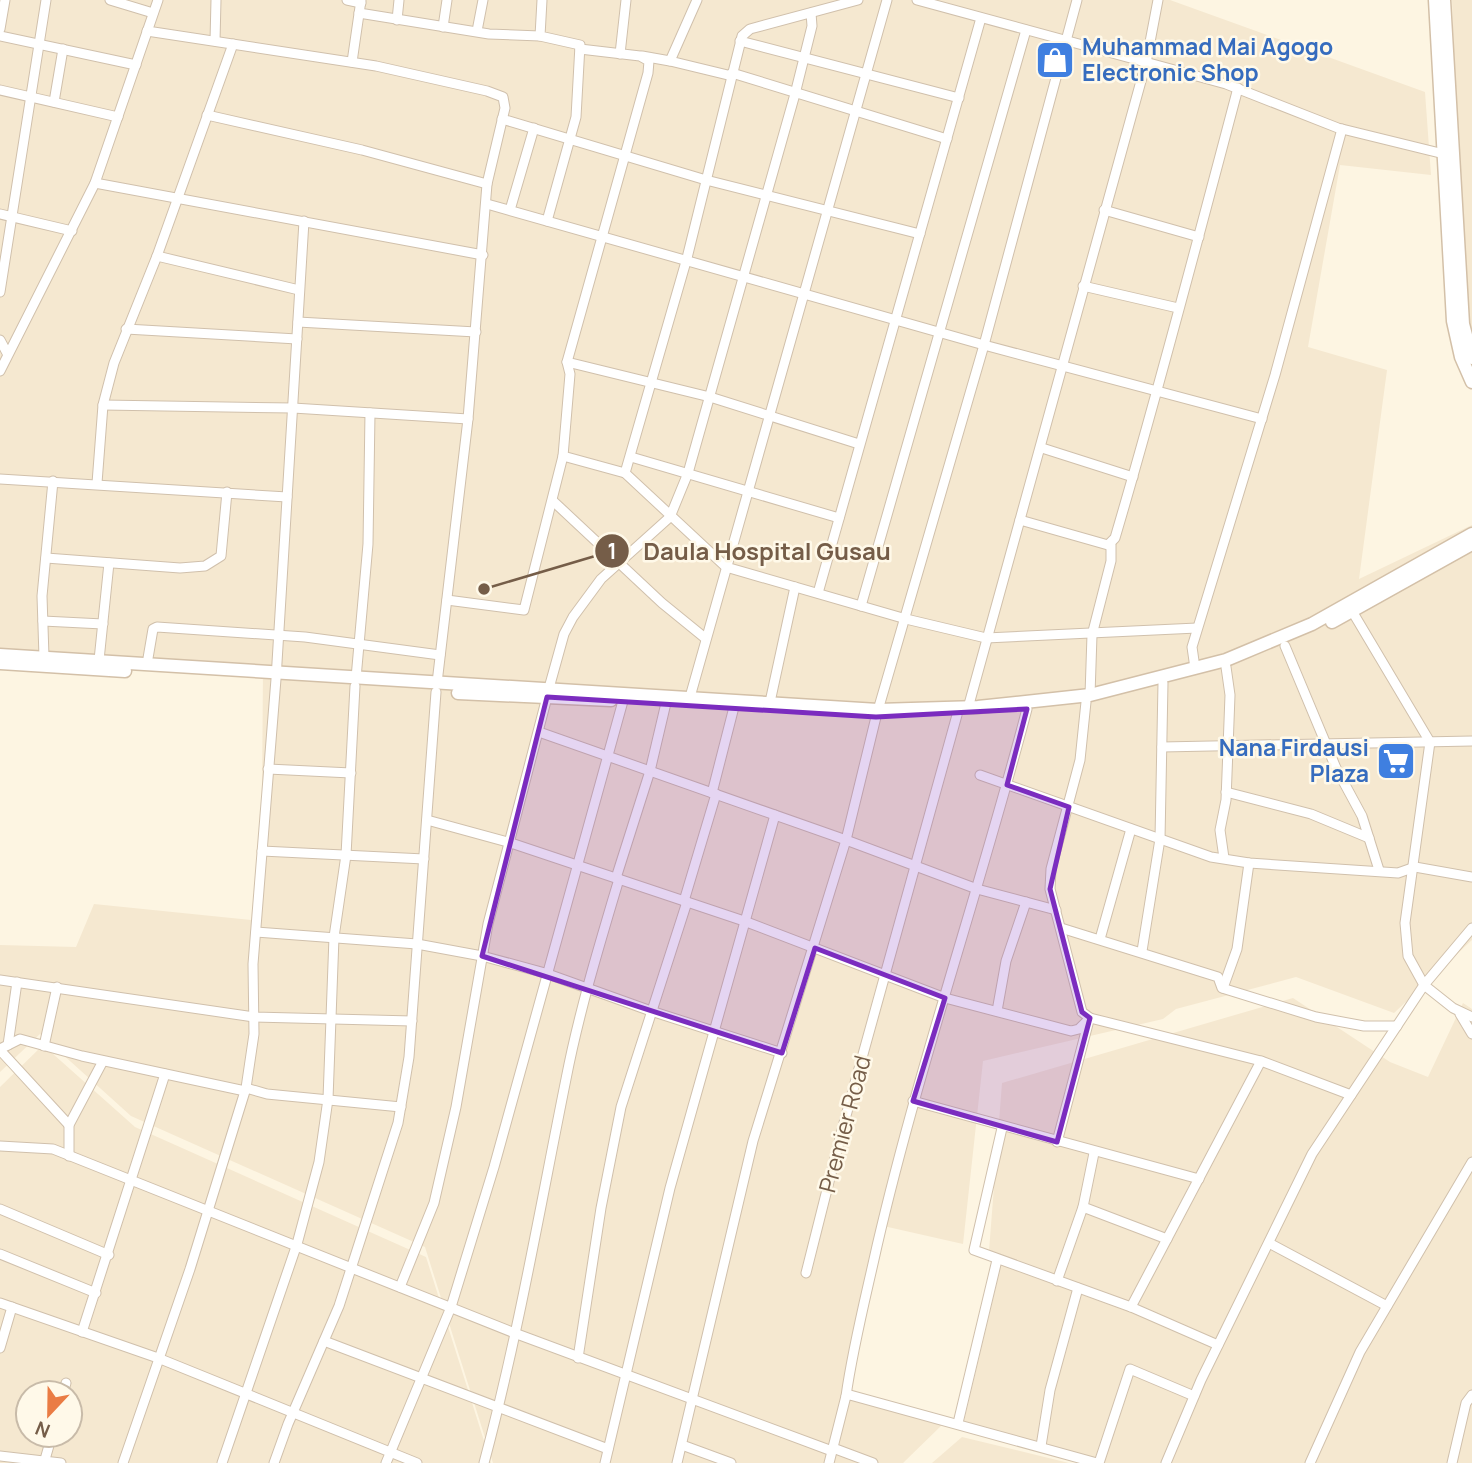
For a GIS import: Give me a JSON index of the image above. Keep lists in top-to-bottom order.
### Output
{
  "streets": {
    "street": ["Premier Road"]
  },
  "places": {
    "shop": ["Muhammad Mai Agogo Electronic Shop"],
    "other": ["Daula Hospital Gusau"],
    "supermarket": ["Nana Firdausi Plaza"]
  },
  "north": "bottom"
}
